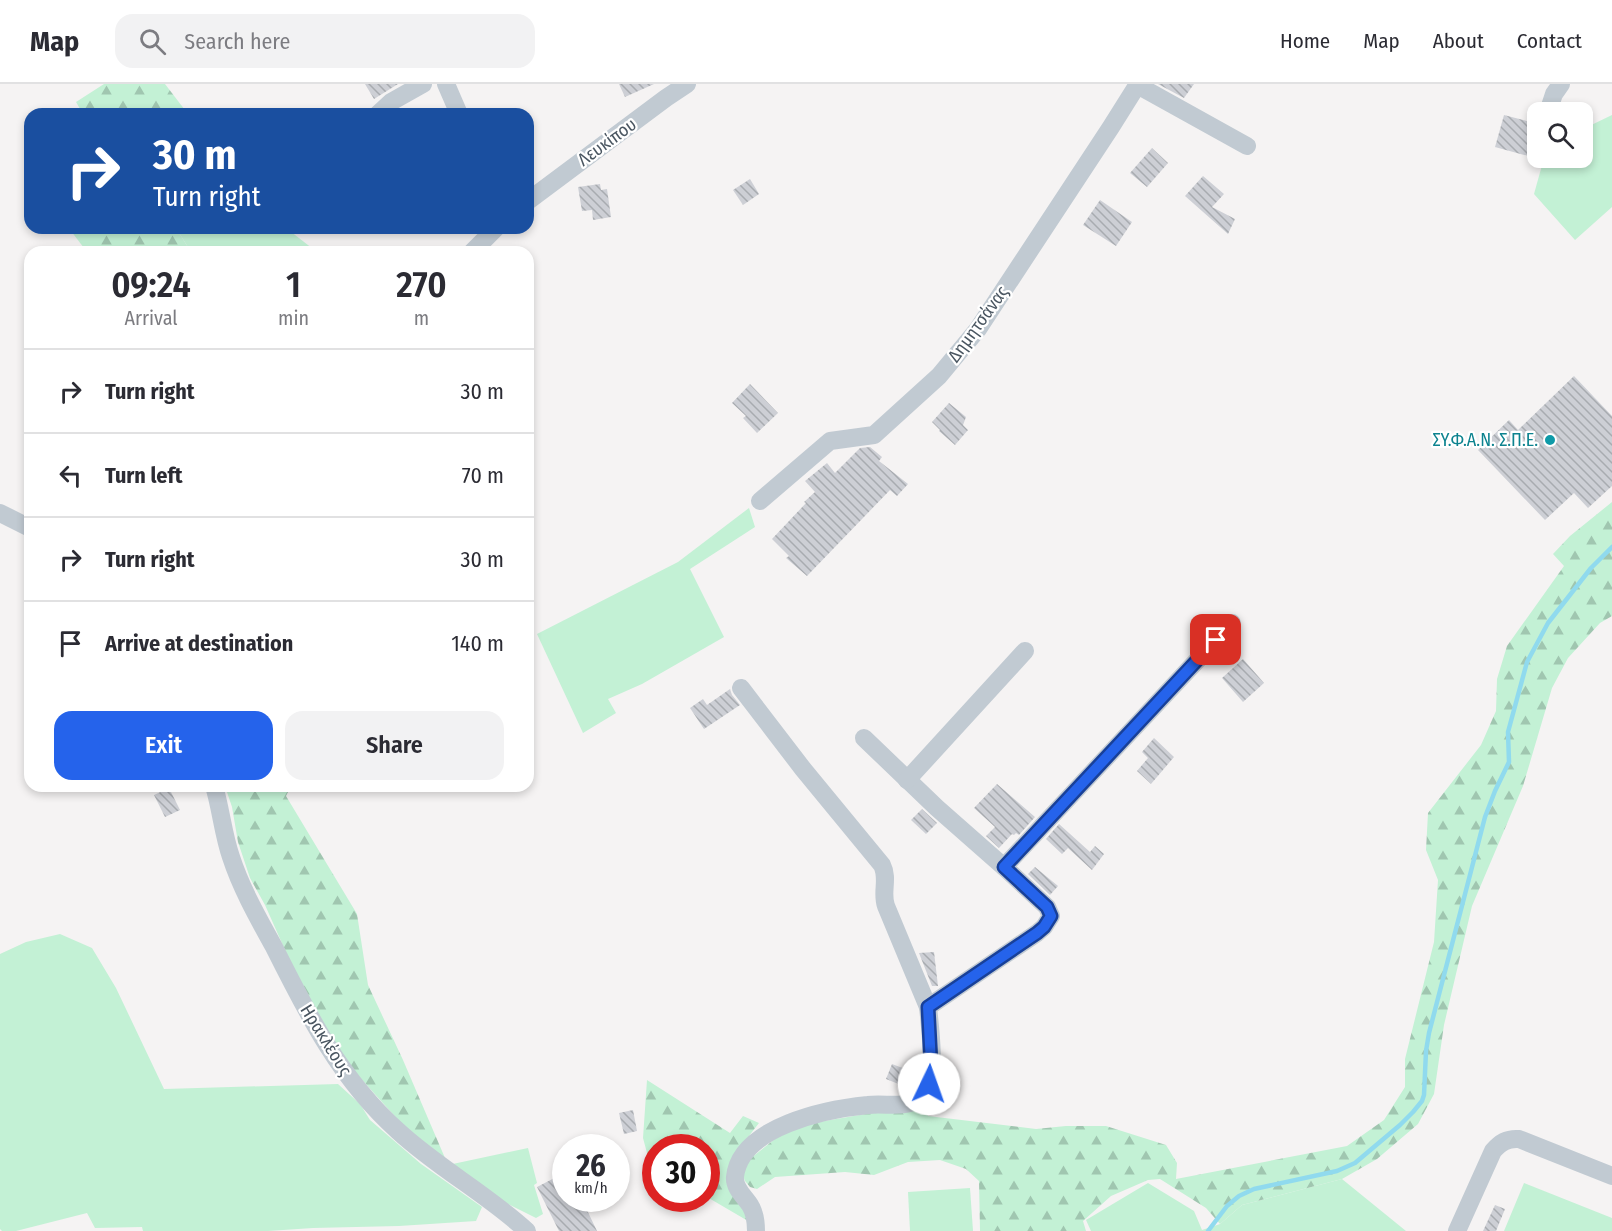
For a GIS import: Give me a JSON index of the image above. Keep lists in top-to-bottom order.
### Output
{
  "streets": {
    "street": ["Λευκίπου", "Δημητσάνας", "Ηρακλέους"]
  },
  "places": ["ΣΥ.Φ.Α.Ν. Σ.Π.Ε."],
  "page": {
    "header": "Map",
    "search": "Search here",
    "nav": [
      "Home",
      "Map",
      "About",
      "Contact"
    ],
    "turn": ["30 m", "Turn right"],
    "eta": [
      "09:24",
      "Arrival",
      "1",
      "min",
      "270",
      "m"
    ],
    "list": [
      {
        "name": "Turn right",
        "value": "30 m"
      },
      {
        "name": "Turn left",
        "value": "70 m"
      },
      {
        "name": "Turn right",
        "value": "30 m"
      },
      {
        "name": "Arrive at destination",
        "value": "140 m"
      }
    ],
    "buttons": ["Exit", "Share"],
    "speed": "26 km/h",
    "limit": "30"
  }
}
